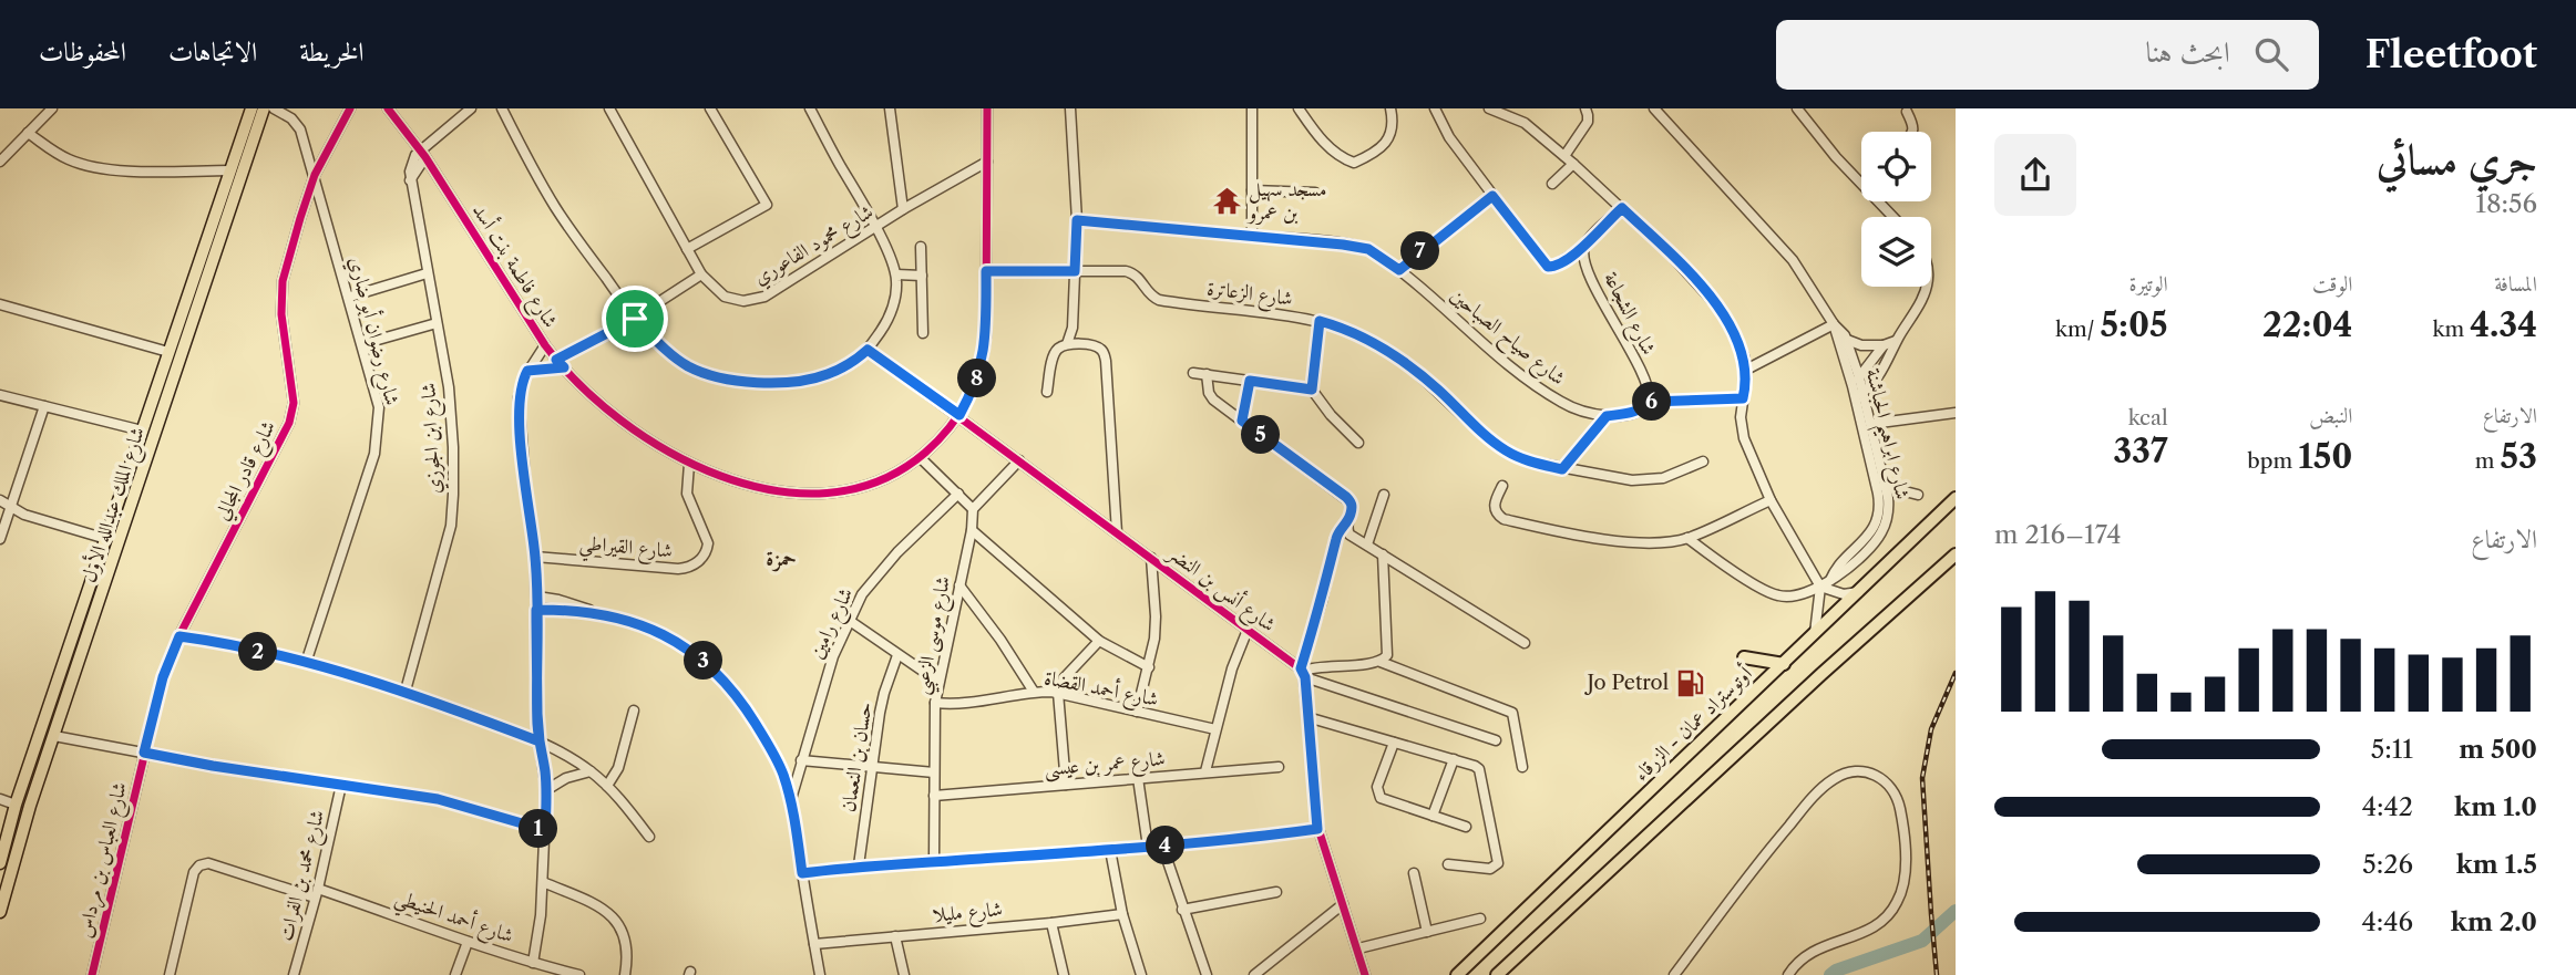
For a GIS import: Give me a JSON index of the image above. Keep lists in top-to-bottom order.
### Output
{
  "streets": {
    "highway": ["أوتوستراد عمان - الزرقاء"],
    "main road": ["شارع الملك عبدالله الأول"],
    "street": [
      "شارع محمود الفاعوري",
      "شارع فاطمة بنت أسد",
      "شارع الزعاترة",
      "شارع الشجاعة",
      "شارع رضوان أبو ضاري",
      "شارع صياح الصباحين",
      "شارع ابراهيم الحباشنة",
      "شارع ابن الجوزي",
      "شارع قادر المجالي",
      "شارع القيراطي",
      "شارع أنس بن النضر",
      "شارع رامين",
      "شارع موسى الزعبي",
      "شارع أحمد القضاة",
      "حسان بن النعمان",
      "شارع عمر بن عيسى",
      "شارع العباس بن مرداس",
      "شارع محمد بن الفرات",
      "شارع مليلا",
      "شارع أحمد الحنيطي"
    ]
  },
  "crossings": [
    ["شارع محمود الفاعوري", "شارع فاطمة بنت أسد"],
    ["شارع فاطمة بنت أسد", "شارع الزعاترة"],
    ["شارع فاطمة بنت أسد", "شارع ابن الجوزي"],
    ["شارع فاطمة بنت أسد", "شارع القيراطي"],
    ["شارع فاطمة بنت أسد", "شارع أنس بن النضر"],
    ["شارع الشجاعة", "شارع صياح الصباحين"],
    ["شارع رضوان أبو ضاري", "شارع قادر المجالي"],
    ["شارع قادر المجالي", "شارع العباس بن مرداس"],
    ["شارع موسى الزعبي", "شارع أحمد القضاة"],
    ["شارع موسى الزعبي", "شارع عمر بن عيسى"],
    ["شارع محمد بن الفرات", "شارع أحمد الحنيطي"]
  ],
  "districts": ["حمزة"],
  "places": {
    "temple": ["مسجد سهيل بن عمرو"],
    "fuel station": ["Jo Petrol"]
  },
  "page": {
    "header": "Fleetfoot",
    "search": "ابحث هنا",
    "nav": ["الخريطة", "الاتجاهات", "المحفوظات"],
    "heading": ["جري مسائي", "18:56"],
    "pins": [
      "7",
      "8",
      "6",
      "5",
      "2",
      "3",
      "1",
      "4"
    ],
    "stats": [
      ["المسافة", "4.34 km"],
      ["الوقت", "22:04"],
      ["الوتيرة", "5:05 /km"],
      ["الارتفاع", "53 m"],
      ["النبض", "150 bpm"],
      ["kcal", "337"]
    ],
    "chart": ["الارتفاع", "174–216 m"],
    "list": [
      {
        "name": "500 m",
        "note": "5:11"
      },
      {
        "name": "1.0 km",
        "note": "4:42"
      },
      {
        "name": "1.5 km",
        "note": "5:26"
      },
      {
        "name": "2.0 km",
        "note": "4:46"
      }
    ]
  }
}
